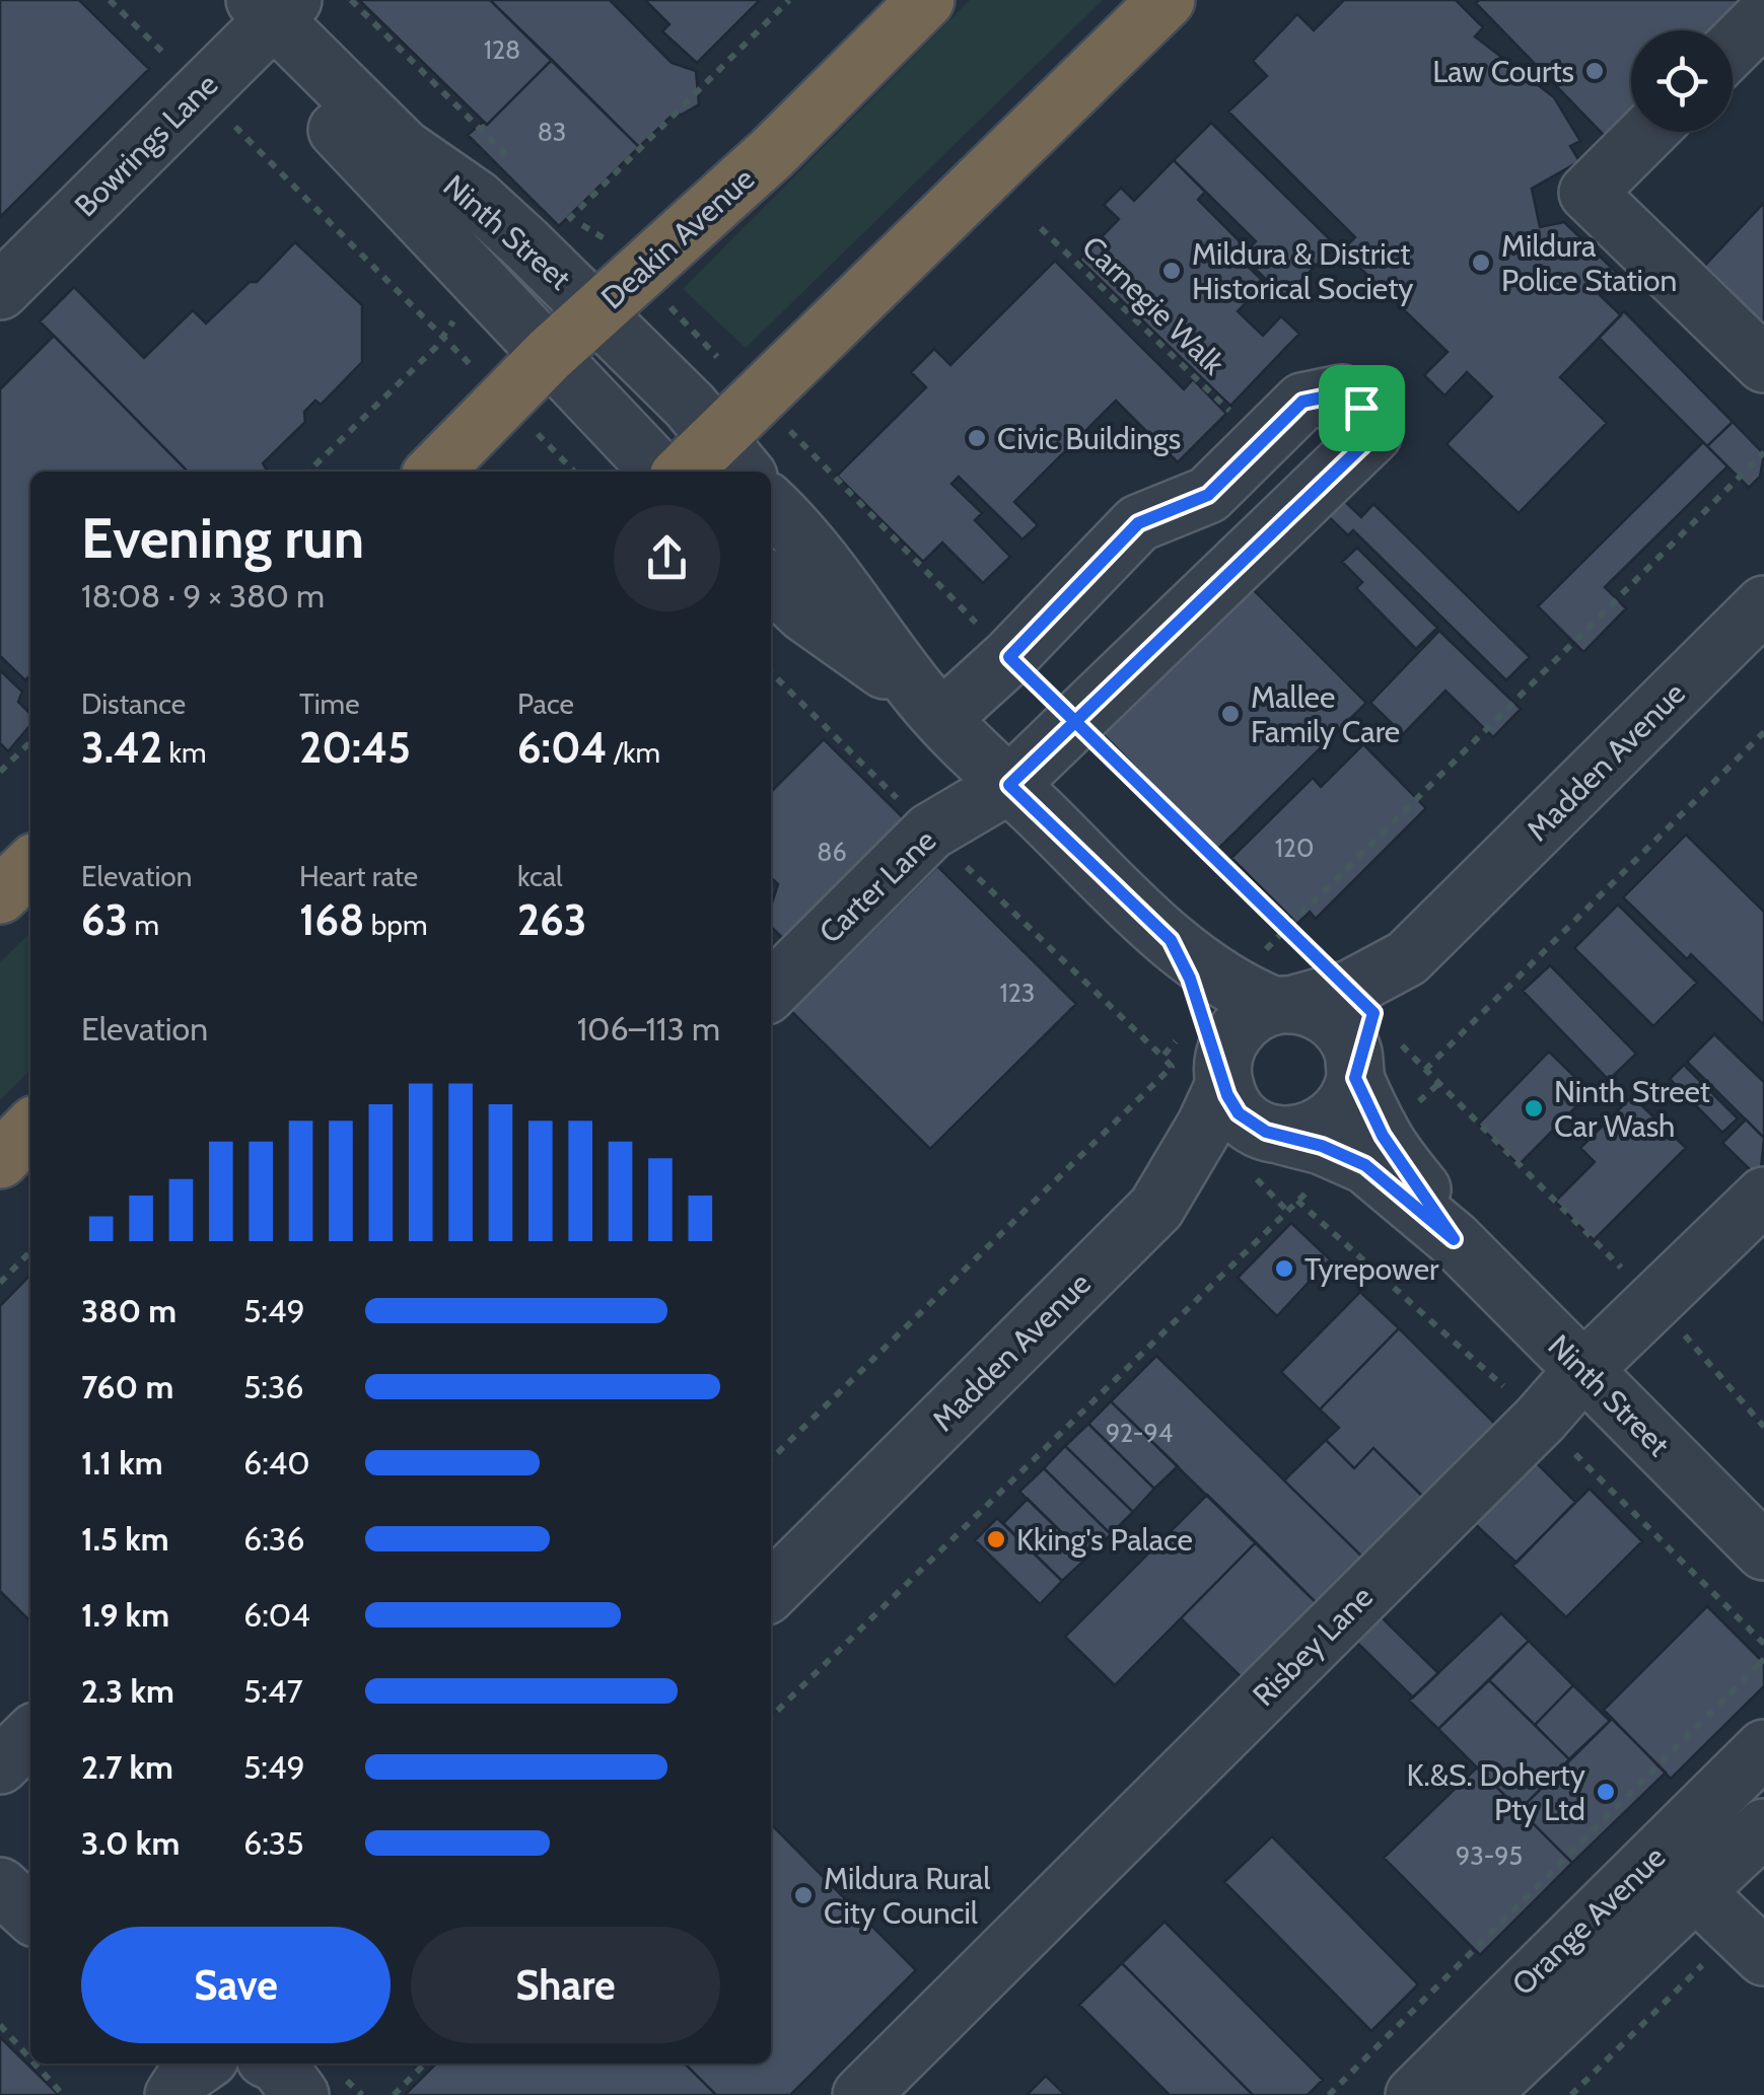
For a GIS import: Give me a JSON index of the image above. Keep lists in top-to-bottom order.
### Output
{
  "streets": {
    "highway": ["Deakin Avenue"],
    "street": [
      "Bowrings Lane",
      "Ninth Street",
      "Madden Avenue",
      "Carter Lane",
      "Risbey Lane",
      "Orange Avenue"
    ],
    "path": ["Carnegie Walk"]
  },
  "crossings": [
    ["Bowrings Lane", "Ninth Street"],
    ["Ninth Street", "Deakin Avenue"],
    ["Ninth Street", "Madden Avenue"],
    ["Ninth Street", "Risbey Lane"]
  ],
  "places": [
    "Law Courts",
    "Mildura Police Station",
    "Mildura & District Historical Society",
    "Civic Buildings",
    "Mallee Family Care",
    "Ninth Street Car Wash",
    "Tyrepower",
    "Kking's Palace",
    "K.&S. Doherty Pty Ltd",
    "Mildura Rural City Council"
  ],
  "house_numbers": [
    "128",
    "83",
    "120",
    "86",
    "123",
    "92-94",
    "93-95"
  ],
  "page": {
    "heading": ["Evening run", "18:08 · 9 × 380 m"],
    "stats": [
      ["Distance", "3.42 km"],
      ["Time", "20:45"],
      ["Pace", "6:04 /km"],
      ["Elevation", "63 m"],
      ["Heart rate", "168 bpm"],
      ["kcal", "263"]
    ],
    "chart": ["Elevation", "106–113 m"],
    "list": [
      {
        "name": "380 m",
        "note": "5:49"
      },
      {
        "name": "760 m",
        "note": "5:36"
      },
      {
        "name": "1.1 km",
        "note": "6:40"
      },
      {
        "name": "1.5 km",
        "note": "6:36"
      },
      {
        "name": "1.9 km",
        "note": "6:04"
      },
      {
        "name": "2.3 km",
        "note": "5:47"
      },
      {
        "name": "2.7 km",
        "note": "5:49"
      },
      {
        "name": "3.0 km",
        "note": "6:35"
      }
    ],
    "buttons": ["Save", "Share"]
  }
}
